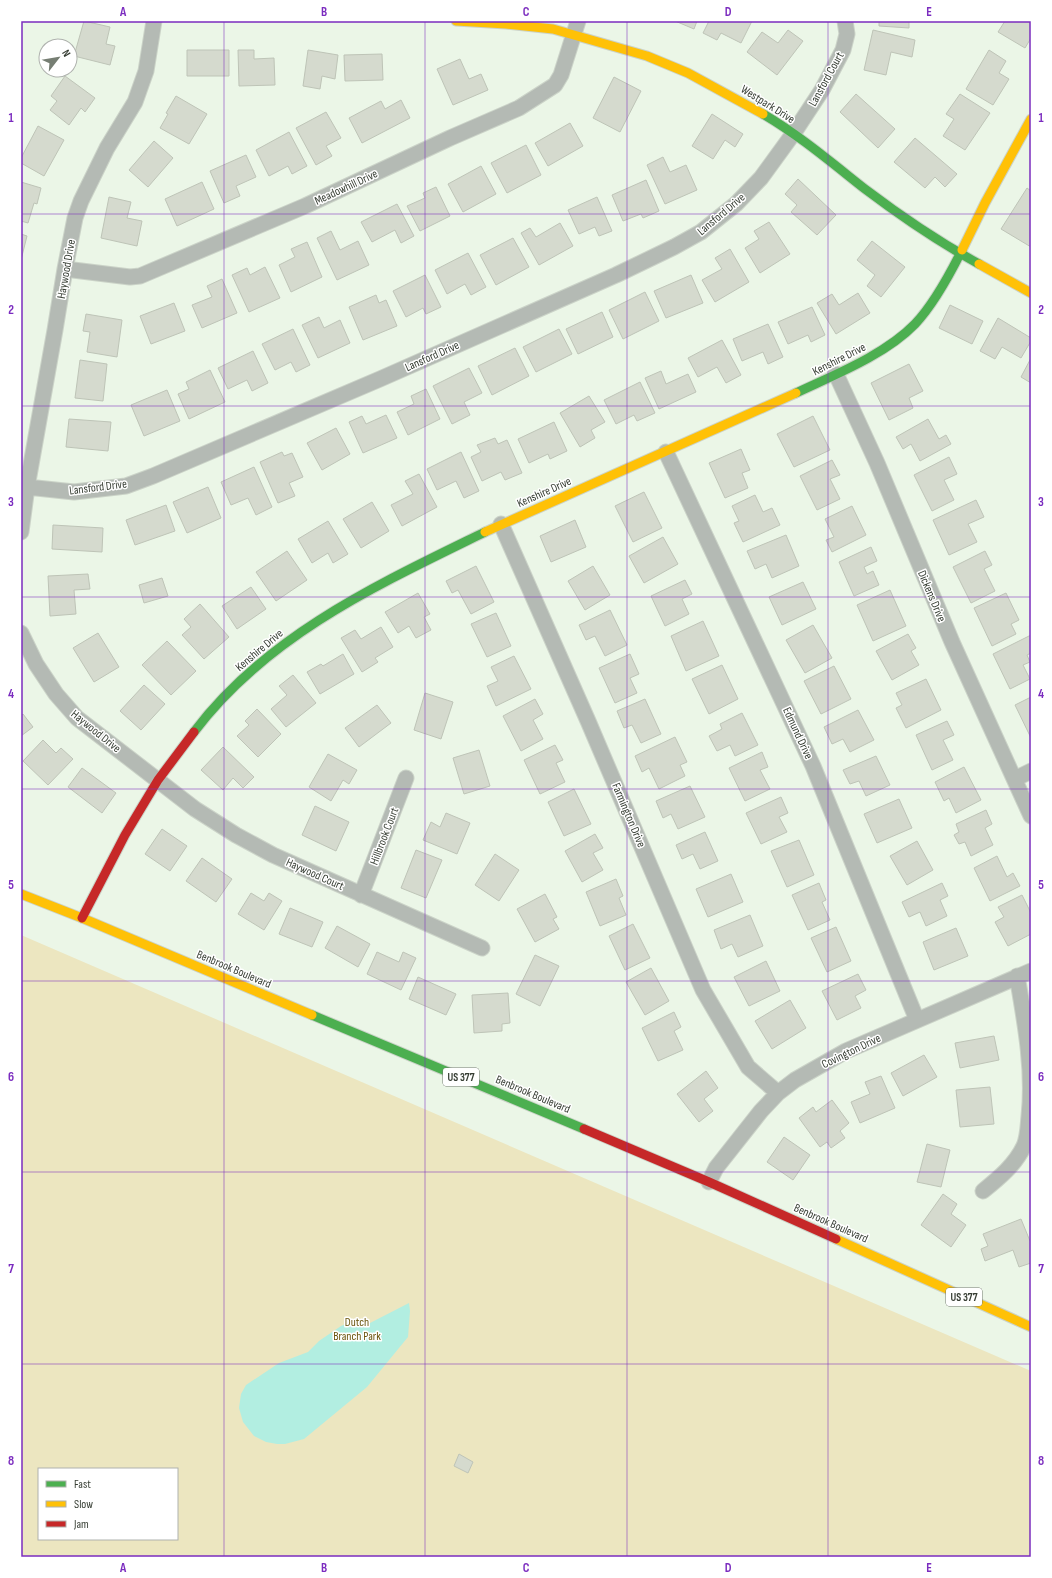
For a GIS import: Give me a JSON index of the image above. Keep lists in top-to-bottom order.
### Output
{
  "streets": {
    "main road": [
      "Westpark Drive",
      "Kenshire Drive",
      "Benbrook Boulevard",
      "US 377"
    ],
    "street": [
      "Lansford Court",
      "Meadowhill Drive",
      "Lansford Drive",
      "Haywood Drive",
      "Dickens Drive",
      "Edmund Drive",
      "Farmington Drive",
      "Hillbrook Court",
      "Haywood Court",
      "Covington Drive"
    ]
  },
  "crossings": [
    ["Lansford Court", "Westpark Drive"],
    ["Lansford Court", "Lansford Drive"],
    ["Westpark Drive", "Meadowhill Drive"],
    ["Westpark Drive", "Lansford Drive"],
    ["Westpark Drive", "Kenshire Drive"],
    ["Meadowhill Drive", "Haywood Drive"],
    ["Lansford Drive", "Haywood Drive"],
    ["Haywood Drive", "Kenshire Drive"],
    ["Haywood Drive", "Haywood Court"],
    ["Kenshire Drive", "Dickens Drive"],
    ["Kenshire Drive", "Edmund Drive"],
    ["Kenshire Drive", "Farmington Drive"],
    ["Kenshire Drive", "Haywood Court"],
    ["Kenshire Drive", "Benbrook Boulevard"],
    ["Edmund Drive", "Covington Drive"],
    ["Farmington Drive", "Covington Drive"],
    ["Hillbrook Court", "Haywood Court"],
    ["Benbrook Boulevard", "Covington Drive"]
  ],
  "parks": ["Dutch Branch Park"],
  "legend": ["Fast", "Slow", "Jam"],
  "north": "top right",
  "grid": {
    "columns": [
      "A",
      "B",
      "C",
      "D",
      "E"
    ],
    "rows": [
      "1",
      "2",
      "3",
      "4",
      "5",
      "6",
      "7",
      "8"
    ]
  }
}
